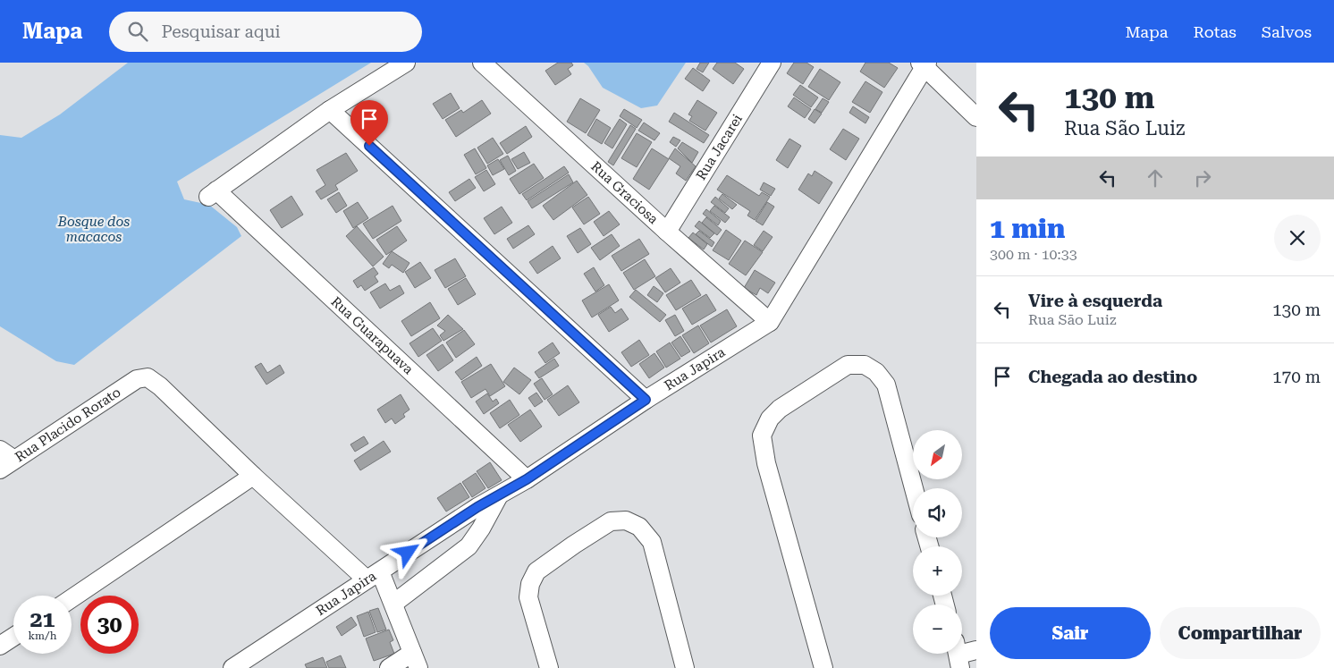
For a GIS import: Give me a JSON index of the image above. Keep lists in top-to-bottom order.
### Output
{
  "streets": {
    "street": [
      "Rua Jacarei",
      "Rua Graciosa",
      "Rua Guarapuava",
      "Rua Japira",
      "Rua Placido Rorato"
    ]
  },
  "crossings": [
    ["Rua Jacarei", "Rua Graciosa"],
    ["Rua Graciosa", "Rua Japira"],
    ["Rua Guarapuava", "Rua Japira"]
  ],
  "parks": ["Bosque dos macacos"],
  "north": "bottom left",
  "page": {
    "header": "Mapa",
    "search": "Pesquisar aqui",
    "nav": ["Mapa", "Rotas", "Salvos"],
    "turn": ["130 m", "Rua São Luiz"],
    "heading": ["1 min", "300 m · 10:33"],
    "list": [
      {
        "name": "Vire à esquerda",
        "note": "Rua São Luiz",
        "value": "130 m"
      },
      {
        "name": "Chegada ao destino",
        "value": "170 m"
      }
    ],
    "map_buttons": ["+", "−"],
    "speed": "21 km/h",
    "limit": "30",
    "buttons": ["Sair", "Compartilhar"]
  }
}
